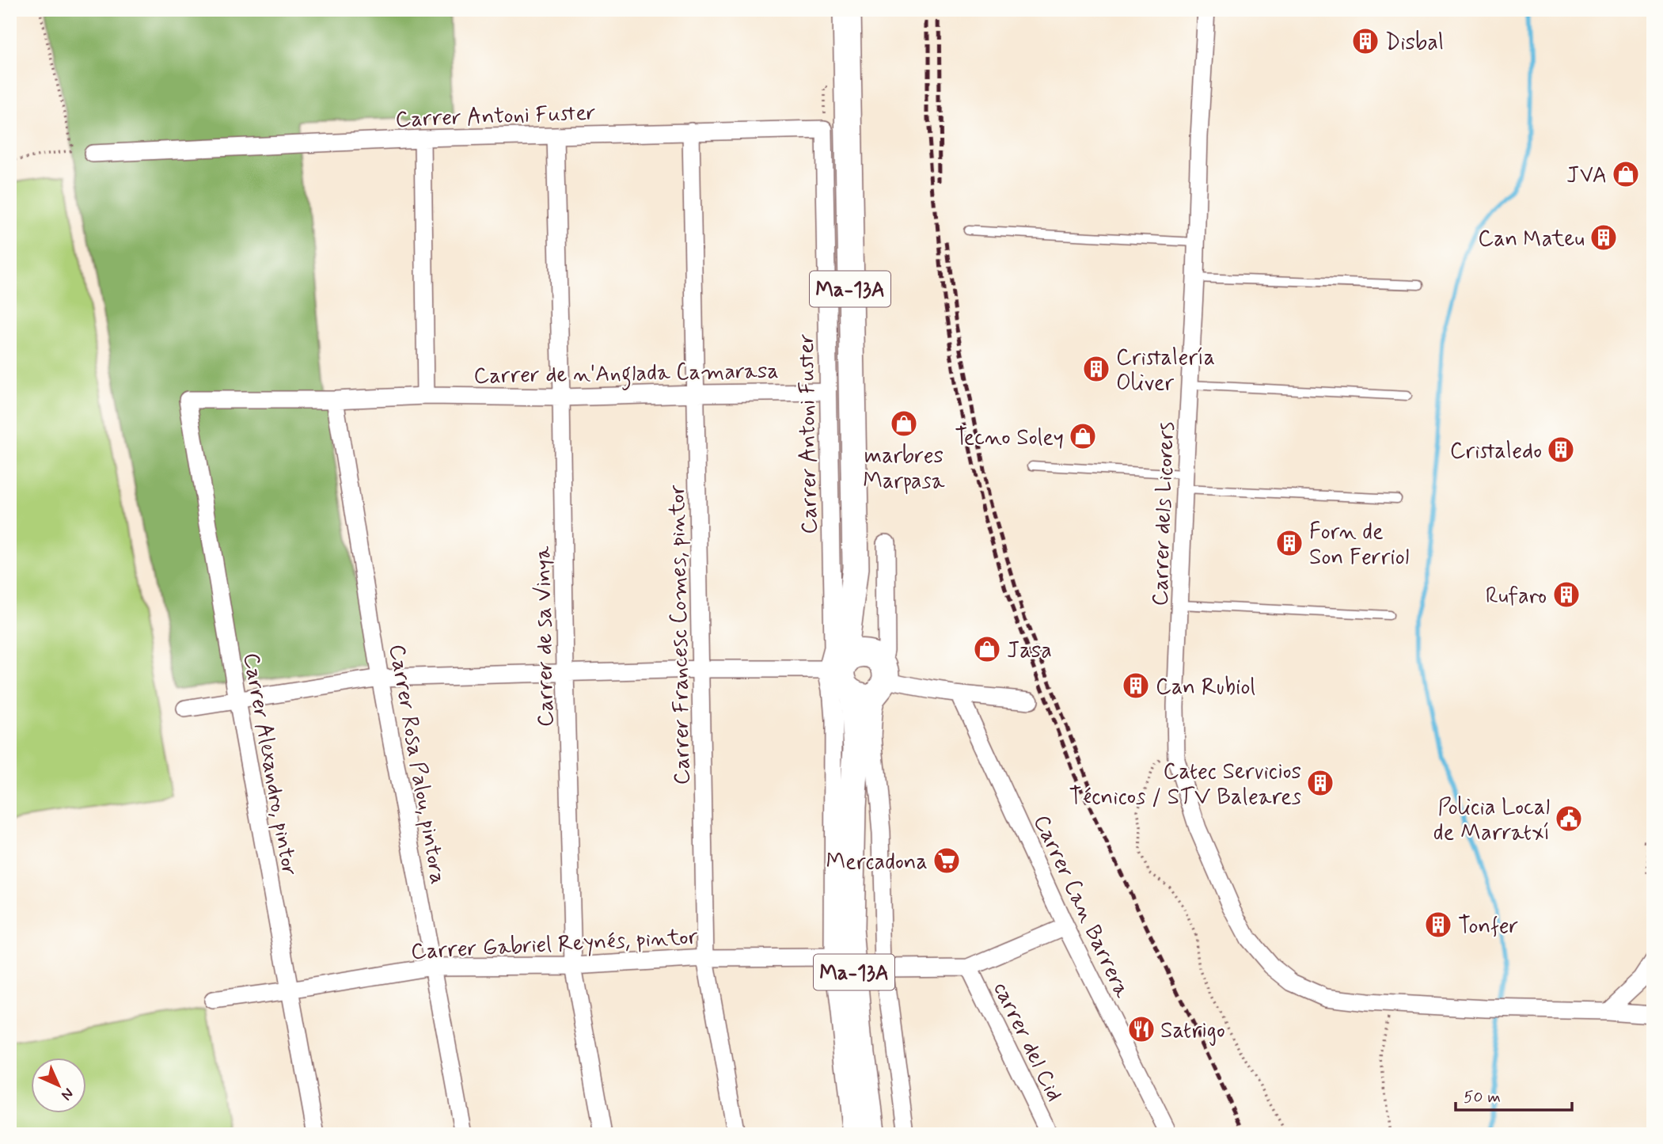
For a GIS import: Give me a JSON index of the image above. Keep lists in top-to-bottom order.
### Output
{
  "streets": {
    "main road": ["Ma-13A"],
    "street": [
      "Carrer Antoni Fuster",
      "Carrer de n'Anglada Camarasa",
      "Carrer dels Licorers",
      "Carrer Francesc Comes, pintor",
      "Carrer de sa Vinya",
      "Carrer Alexandro, pintor",
      "Carrer Rosa Palou, pintora",
      "Carrer Can Barrera",
      "Carrer Gabriel Reynés, pintor",
      "carrer del Cid"
    ]
  },
  "crossings": [
    ["Carrer Antoni Fuster", "Ma-13A"],
    ["Carrer Antoni Fuster", "Carrer de n'Anglada Camarasa"],
    ["Carrer Antoni Fuster", "Carrer Francesc Comes, pintor"],
    ["Carrer Antoni Fuster", "Carrer de sa Vinya"],
    ["Carrer Antoni Fuster", "Carrer Gabriel Reynés, pintor"],
    ["Carrer de n'Anglada Camarasa", "Carrer Francesc Comes, pintor"],
    ["Carrer de n'Anglada Camarasa", "Carrer de sa Vinya"],
    ["Carrer de n'Anglada Camarasa", "Carrer Alexandro, pintor"],
    ["Carrer de n'Anglada Camarasa", "Carrer Rosa Palou, pintora"],
    ["Carrer Francesc Comes, pintor", "Carrer Gabriel Reynés, pintor"],
    ["Carrer de sa Vinya", "Carrer Gabriel Reynés, pintor"],
    ["Carrer Alexandro, pintor", "Carrer Gabriel Reynés, pintor"],
    ["Carrer Rosa Palou, pintora", "Carrer Gabriel Reynés, pintor"]
  ],
  "places": {
    "building": [
      "Disbal",
      "Can Mateu",
      "Cristalería Oliver",
      "Cristaledo",
      "Forn de Son Ferriol",
      "Rufaro",
      "Can Rubiol",
      "Catec Servicios Técnicos / STV Baleares",
      "Tonfer"
    ],
    "shop": [
      "JVA",
      "marbres Marpasa",
      "Tecno Soley",
      "Jasa"
    ],
    "public building": ["Policia Local de Marratxí"],
    "supermarket": ["Mercadona"],
    "restaurant": ["Satrigo"]
  },
  "scale_bar": "50 m",
  "north": "bottom right"
}
